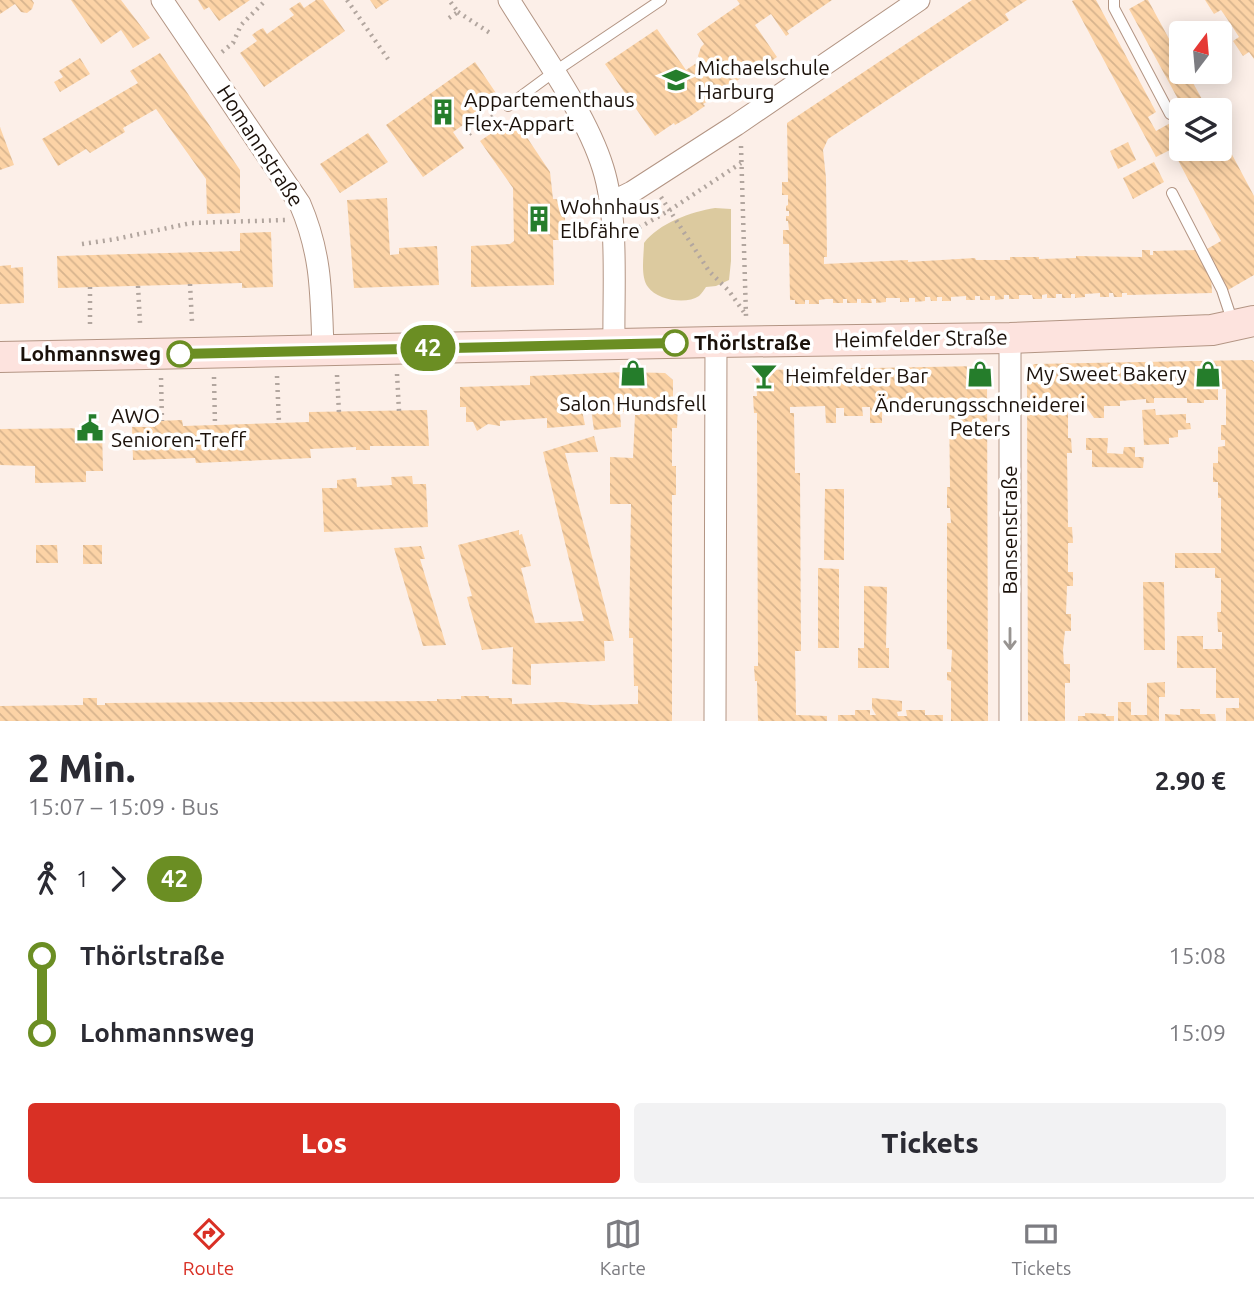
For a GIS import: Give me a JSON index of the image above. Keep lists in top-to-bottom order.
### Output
{
  "streets": {
    "street": ["Homannstraße", "Heimfelder Straße", "Bansenstraße"]
  },
  "crossings": [
    ["Homannstraße", "Heimfelder Straße"],
    ["Heimfelder Straße", "Bansenstraße"]
  ],
  "one_way": ["Bansenstraße"],
  "places": {
    "school or university": ["Michaelschule Harburg"],
    "building": ["Appartementhaus Flex-Appart", "Wohnhaus Elbfähre"],
    "other": ["Thörlstraße", "Lohmannsweg"],
    "shop": ["Salon Hundsfell", "Änderungsschneiderei Peters", "My Sweet Bakery"],
    "bar": ["Heimfelder Bar"],
    "public building": ["AWO Senioren-Treff"]
  },
  "lines": ["bus line 42"],
  "north": "top",
  "page": {
    "on_map": "42",
    "heading": ["2 Min.", "15:07 – 15:09 · Bus", "2.90 €"],
    "legs": ["1", "42"],
    "list": [
      {
        "name": "Thörlstraße",
        "value": "15:08"
      },
      {
        "name": "Lohmannsweg",
        "value": "15:09"
      }
    ],
    "buttons": ["Los", "Tickets"],
    "tabs": ["Route", "Karte", "Tickets"]
  }
}
